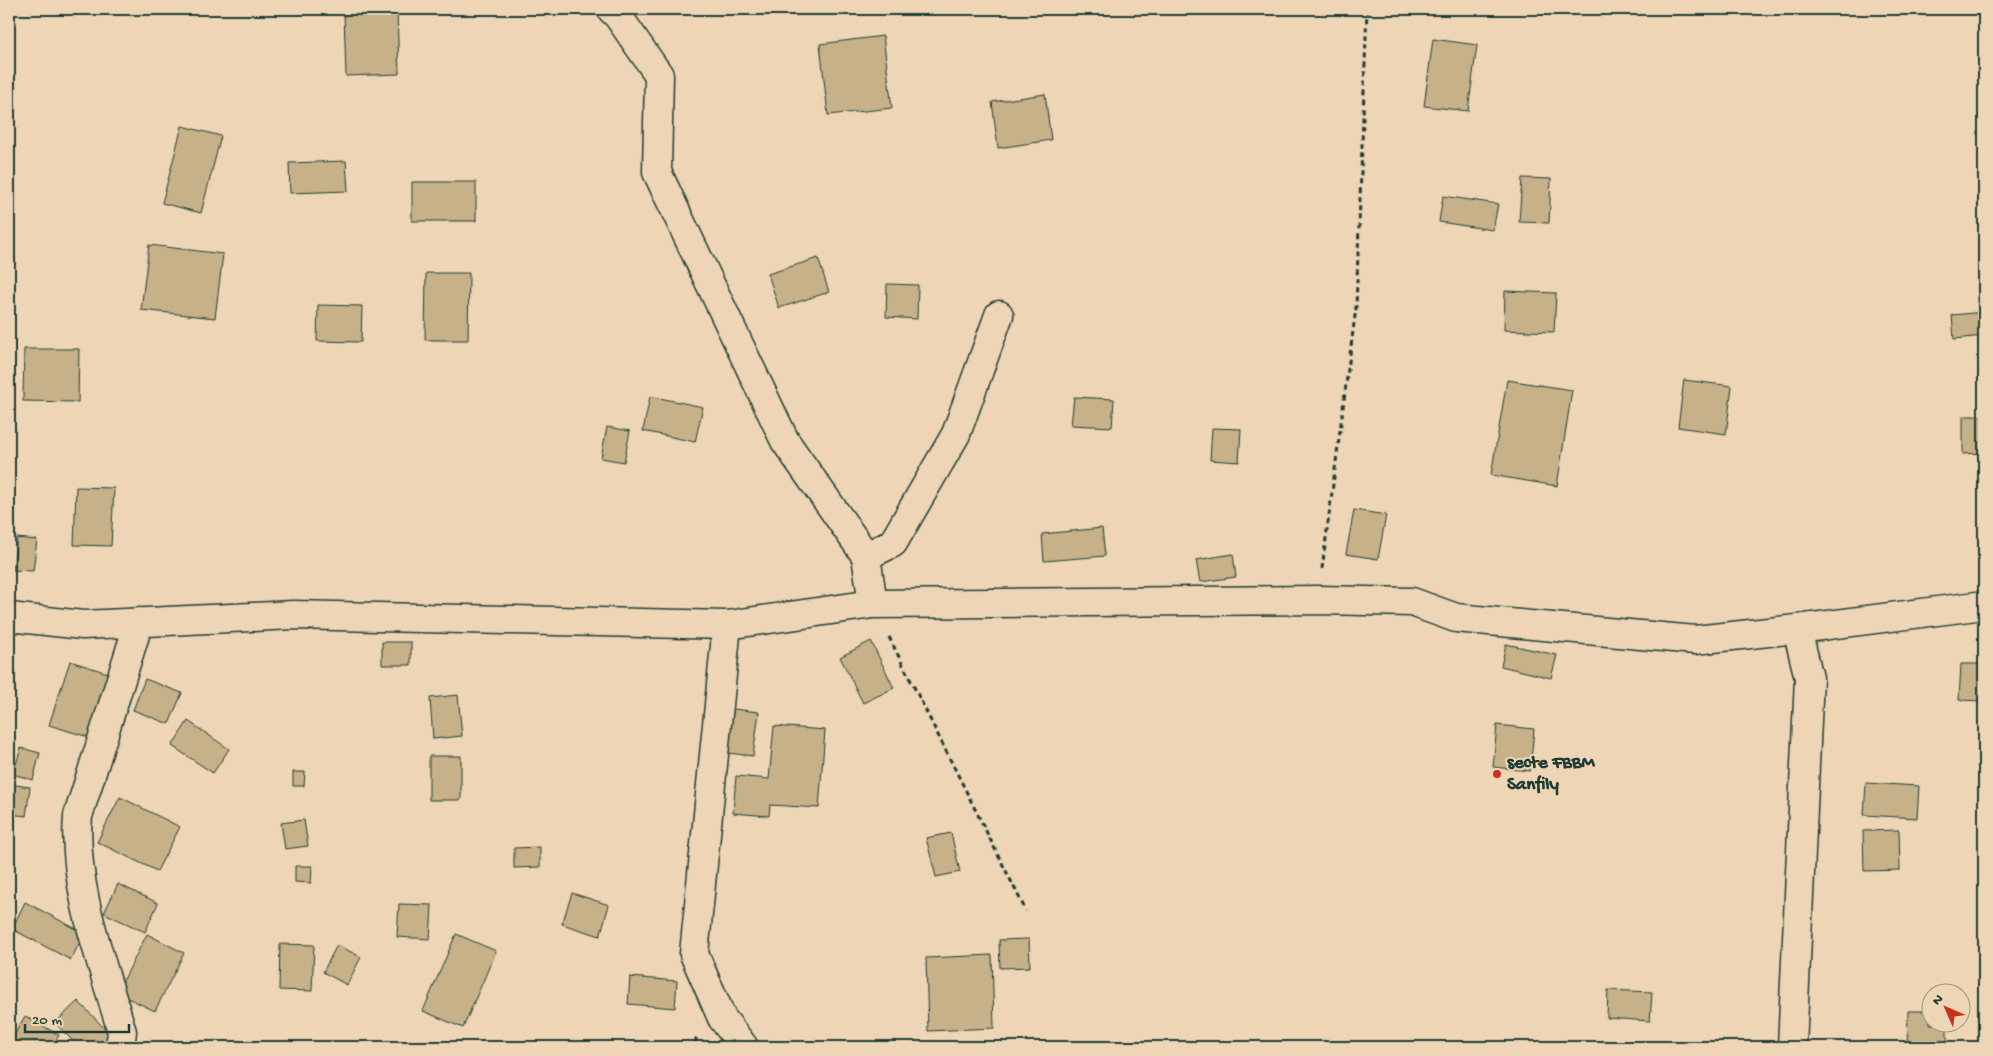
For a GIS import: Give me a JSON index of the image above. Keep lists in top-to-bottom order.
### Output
{
  "places": ["secte FBBM Sanfily"],
  "scale_bar": "20 m",
  "north": "top left"
}
